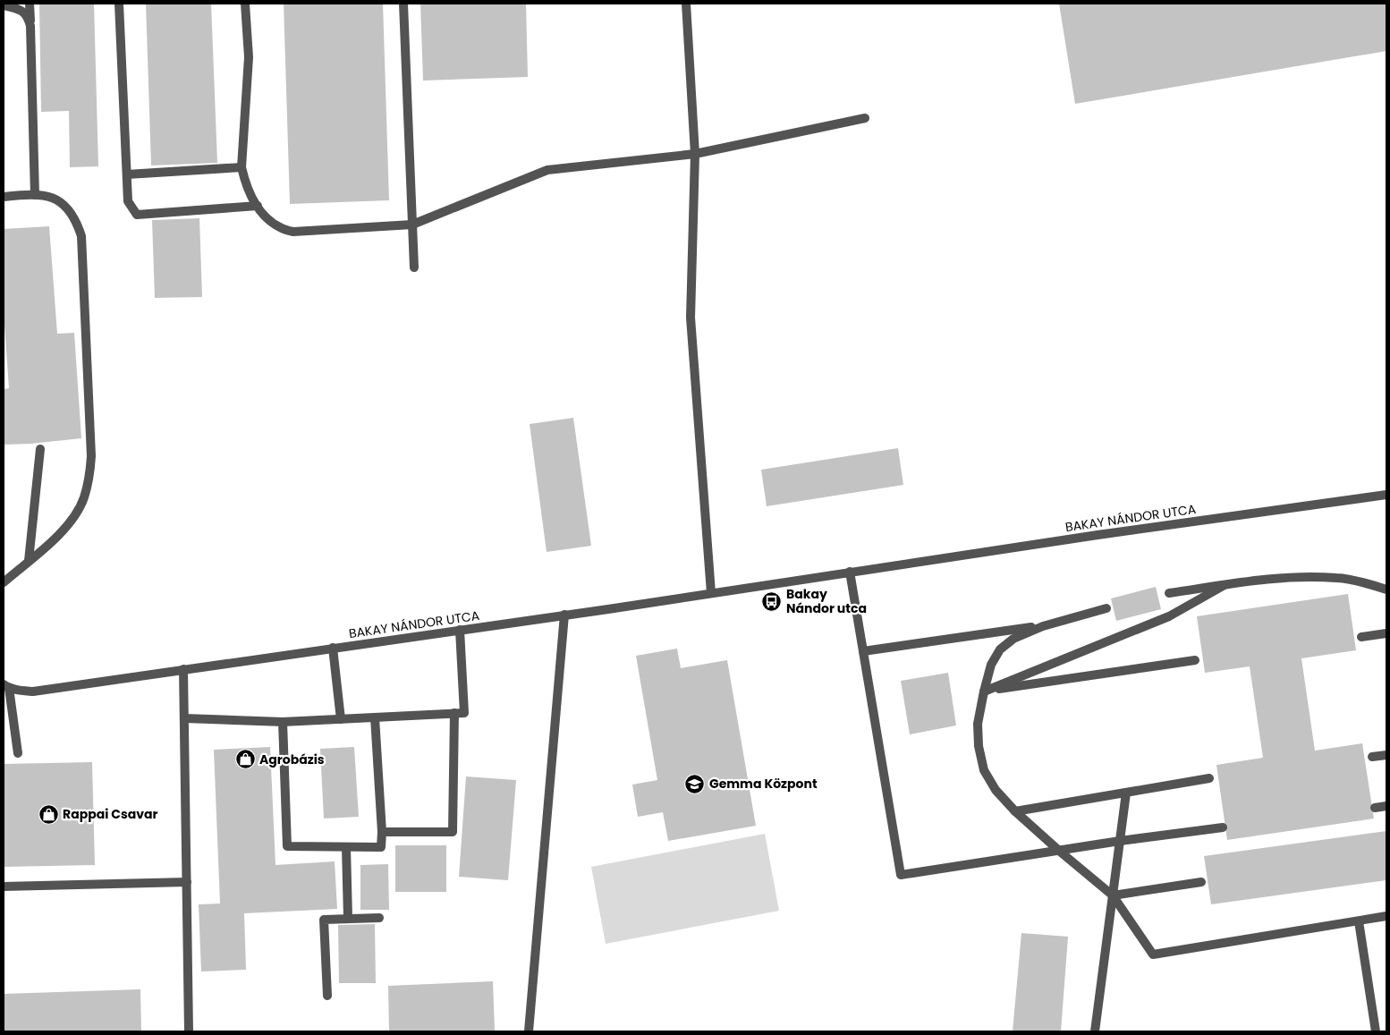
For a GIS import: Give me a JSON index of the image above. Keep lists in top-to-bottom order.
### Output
{
  "streets": {
    "street": ["BAKAY NÁNDOR UTCA"]
  },
  "places": {
    "bus stop": ["Bakay Nándor utca"],
    "shop": ["Agrobázis", "Rappai Csavar"],
    "school or university": ["Gemma Központ"]
  }
}
